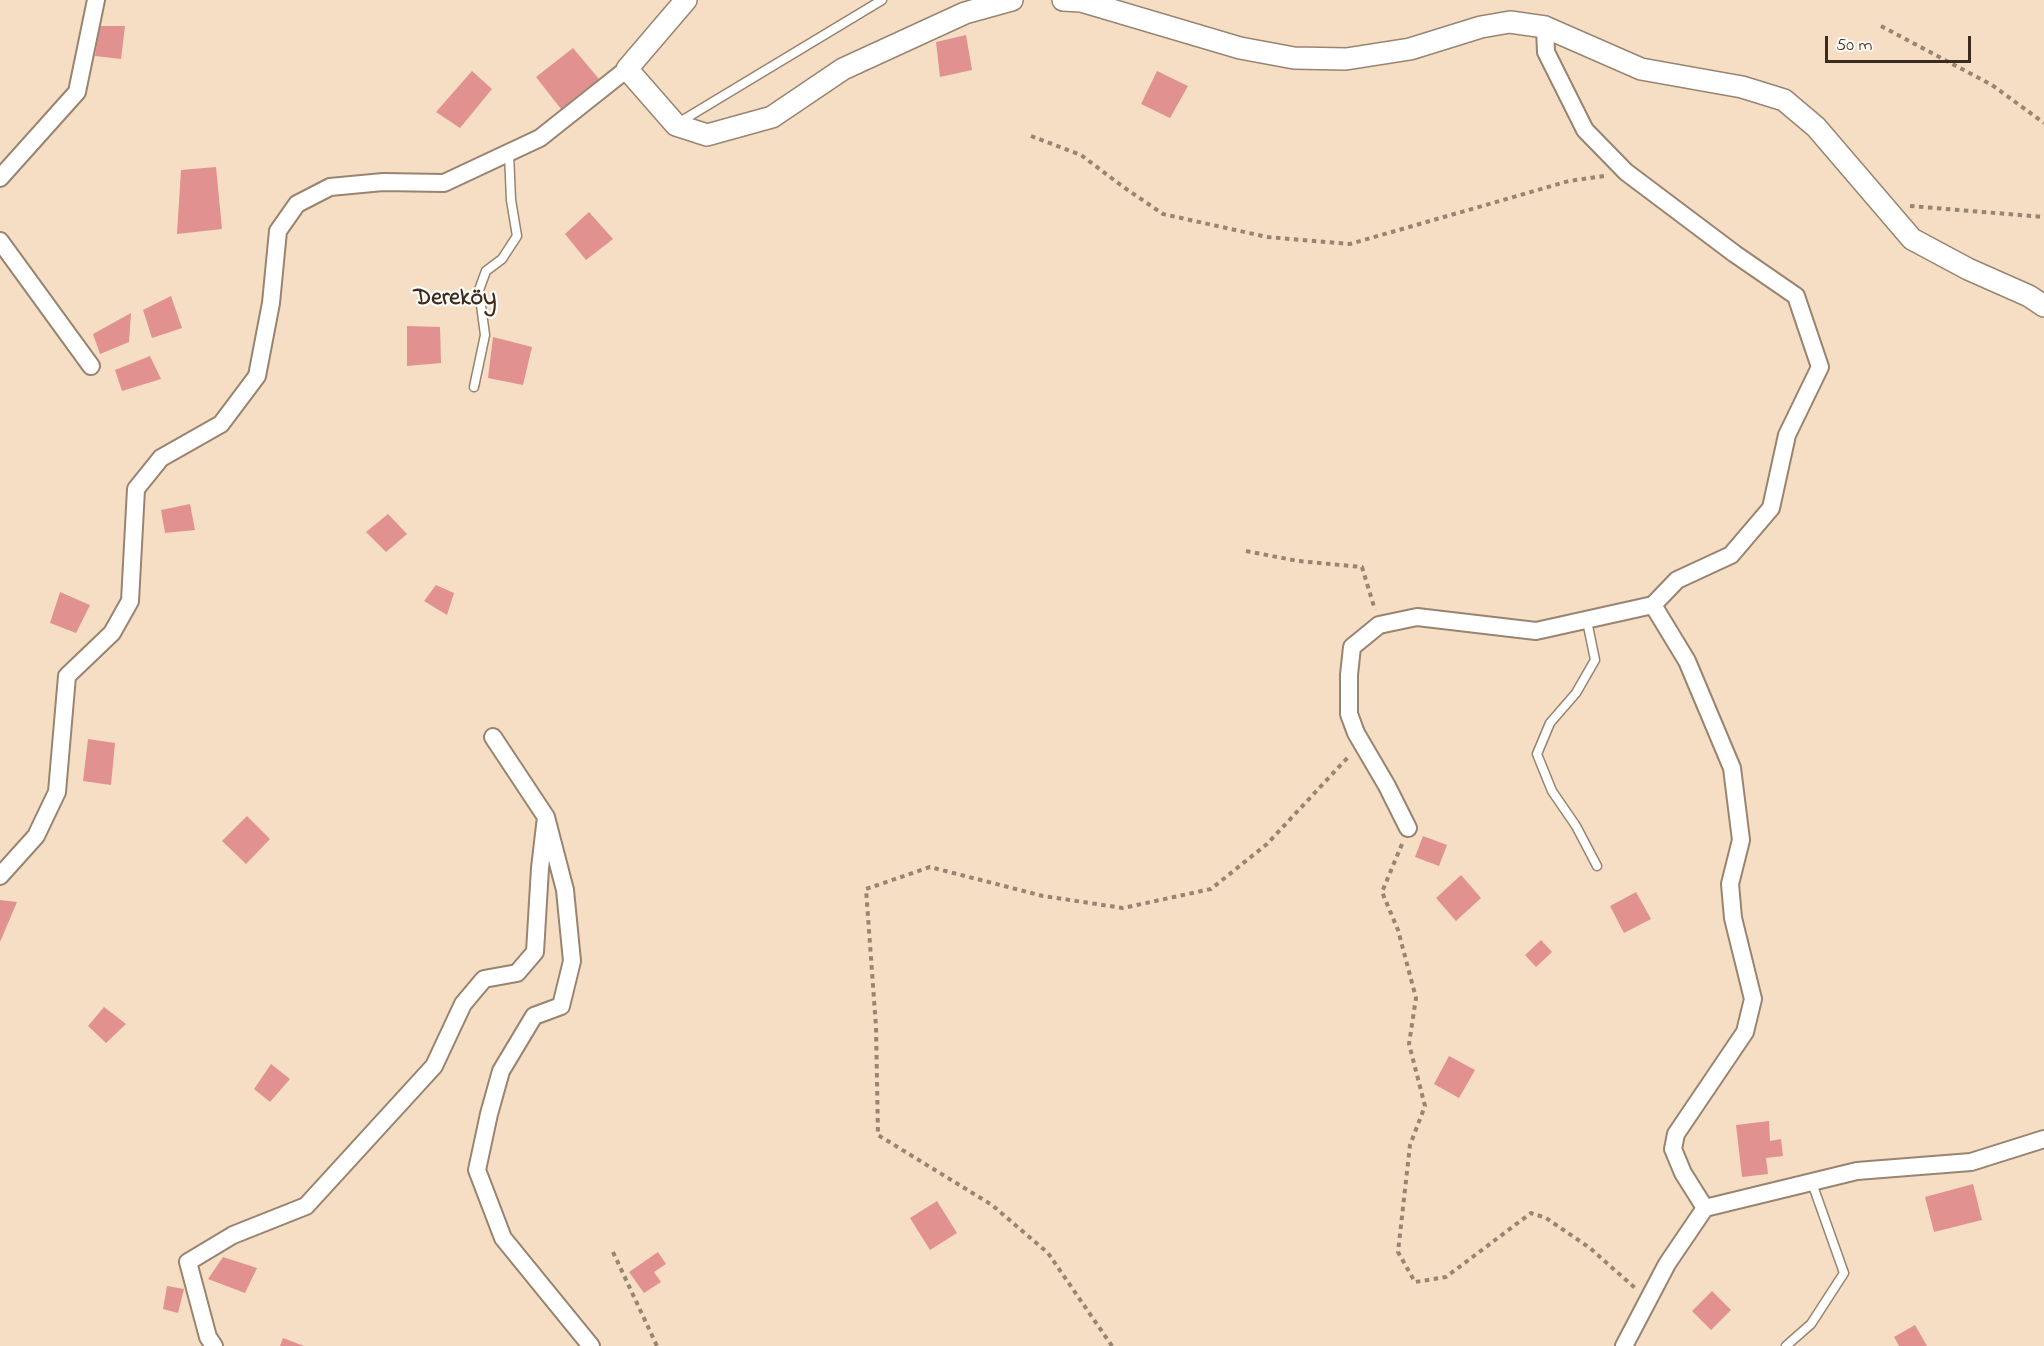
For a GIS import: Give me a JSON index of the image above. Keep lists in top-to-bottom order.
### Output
{
  "districts": ["Dereköy"],
  "scale_bar": "50 m"
}
